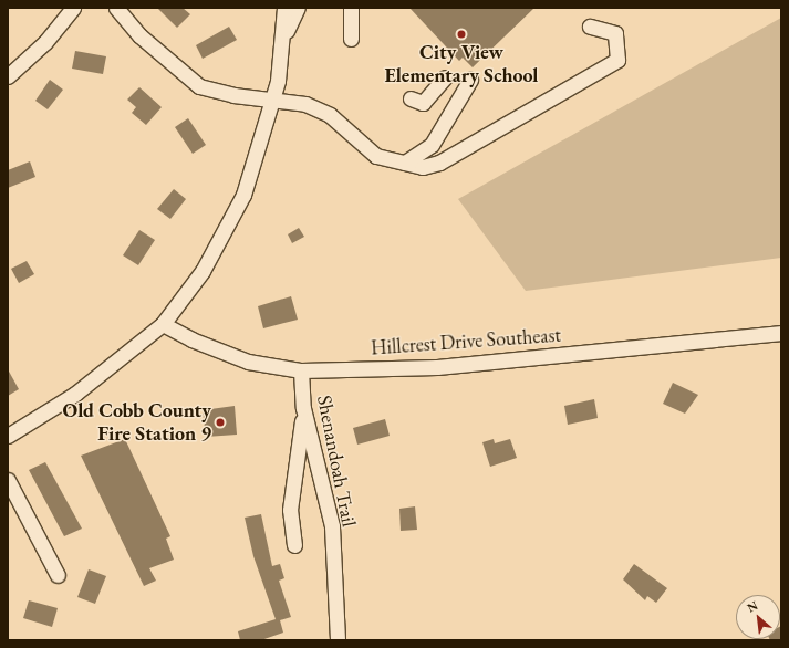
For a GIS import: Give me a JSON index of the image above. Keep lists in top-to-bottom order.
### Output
{
  "streets": {
    "street": ["Hillcrest Drive Southeast", "Shenandoah Trail"]
  },
  "crossings": [
    ["Hillcrest Drive Southeast", "Shenandoah Trail"]
  ],
  "places": ["City View Elementary School", "Old Cobb County Fire Station 9"],
  "north": "top left"
}
